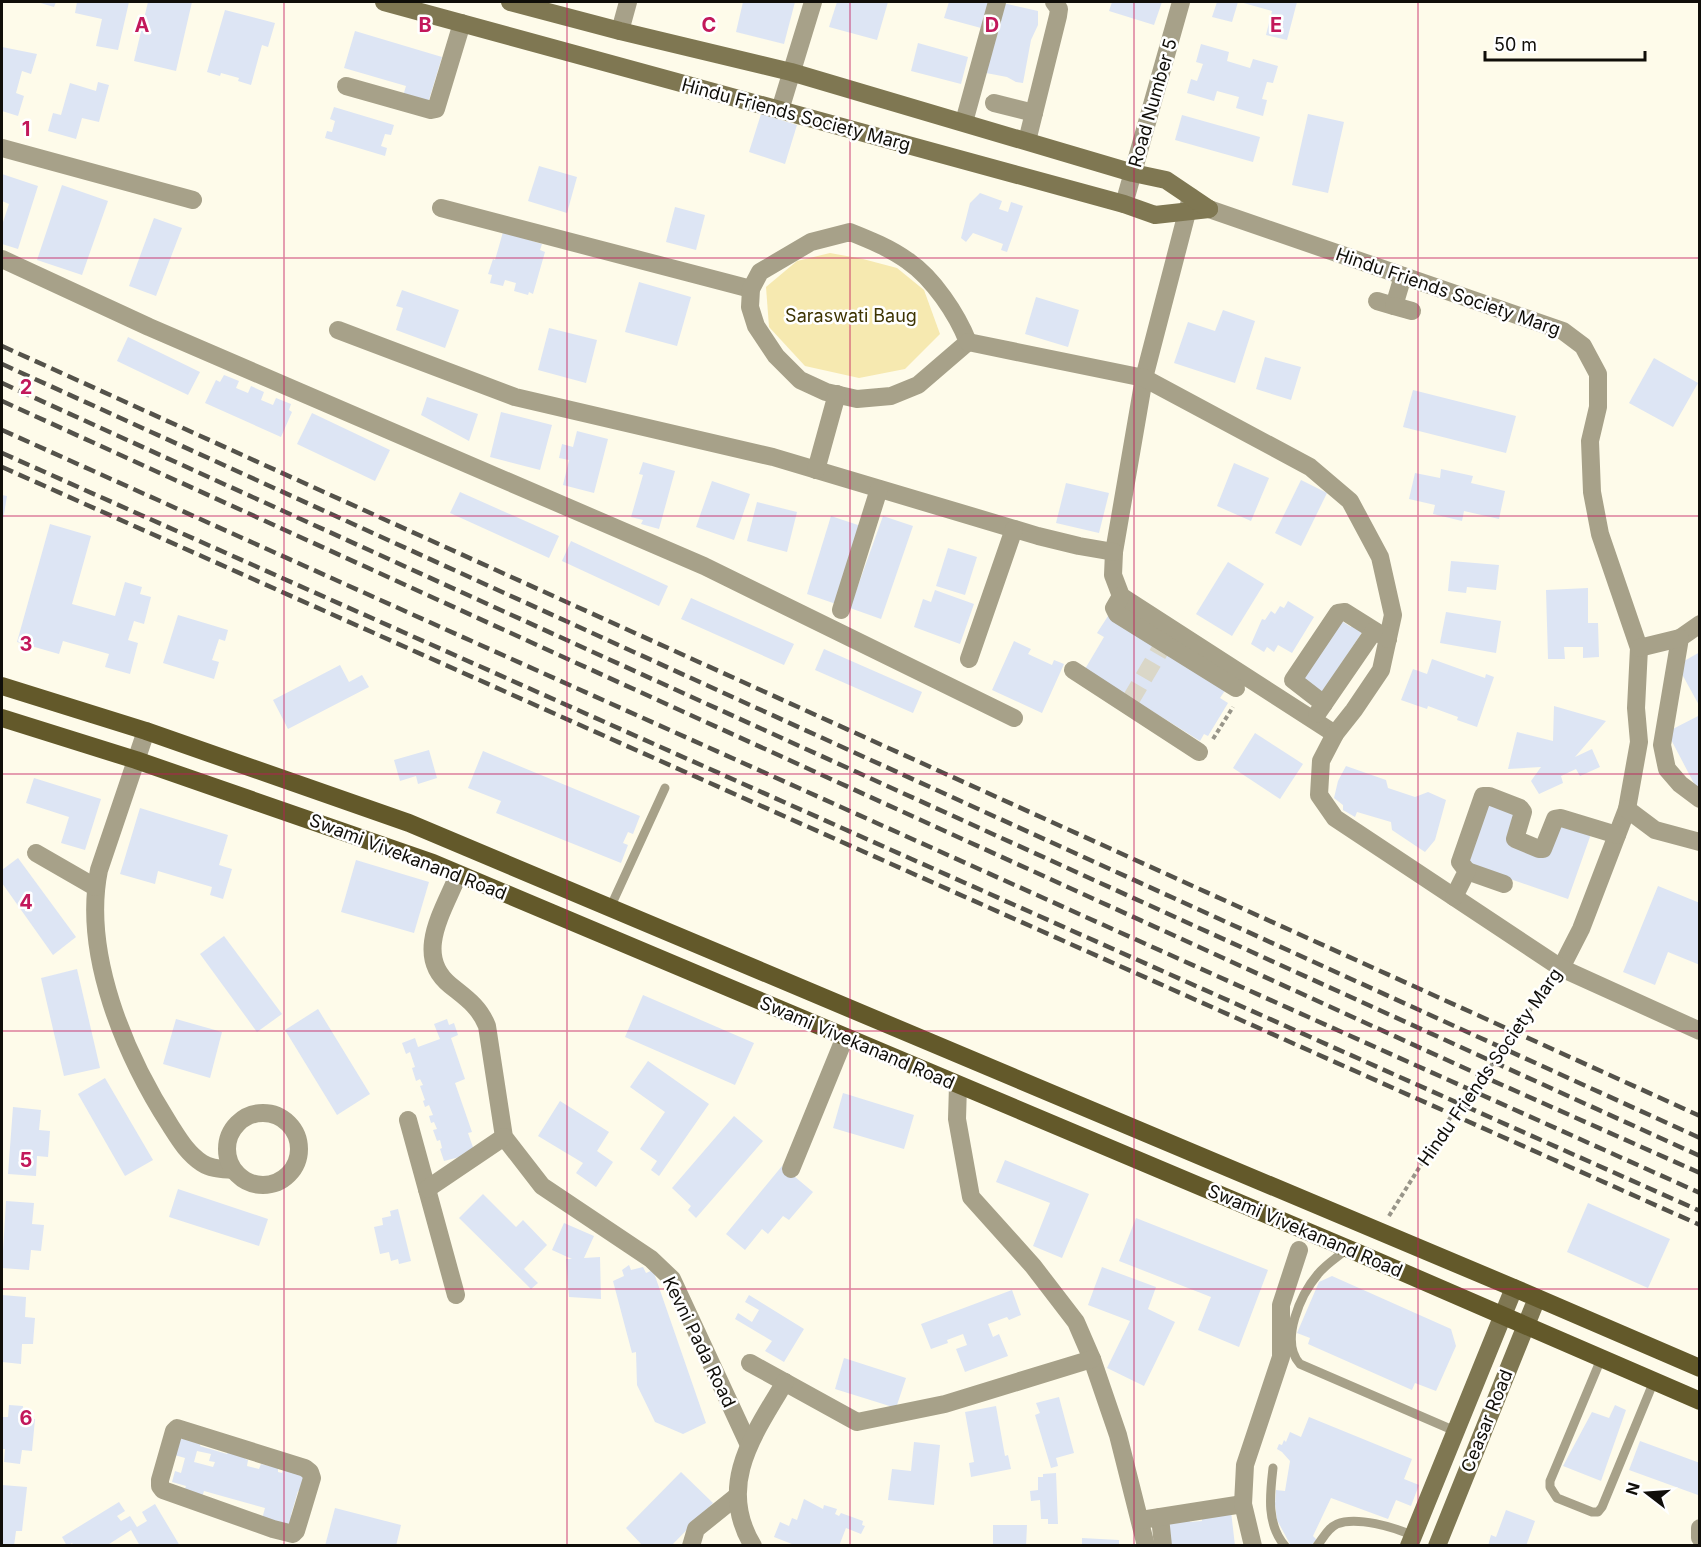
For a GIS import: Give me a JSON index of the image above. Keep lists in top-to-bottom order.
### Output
{
  "streets": {
    "main road": ["Swami Vivekanand Road"],
    "street": [
      "Road Number 5",
      "Hindu Friends Society Marg",
      "Kevni Pada Road",
      "Ceasar Road"
    ]
  },
  "crossings": [
    ["Road Number 5", "Hindu Friends Society Marg"],
    ["Hindu Friends Society Marg", "Swami Vivekanand Road"],
    ["Swami Vivekanand Road", "Kevni Pada Road"],
    ["Swami Vivekanand Road", "Ceasar Road"]
  ],
  "parks": ["Saraswati Baug"],
  "scale_bar": "50 m",
  "north": "left",
  "grid": {
    "columns": [
      "A",
      "B",
      "C",
      "D",
      "E"
    ],
    "rows": [
      "1",
      "2",
      "3",
      "4",
      "5",
      "6"
    ]
  }
}
